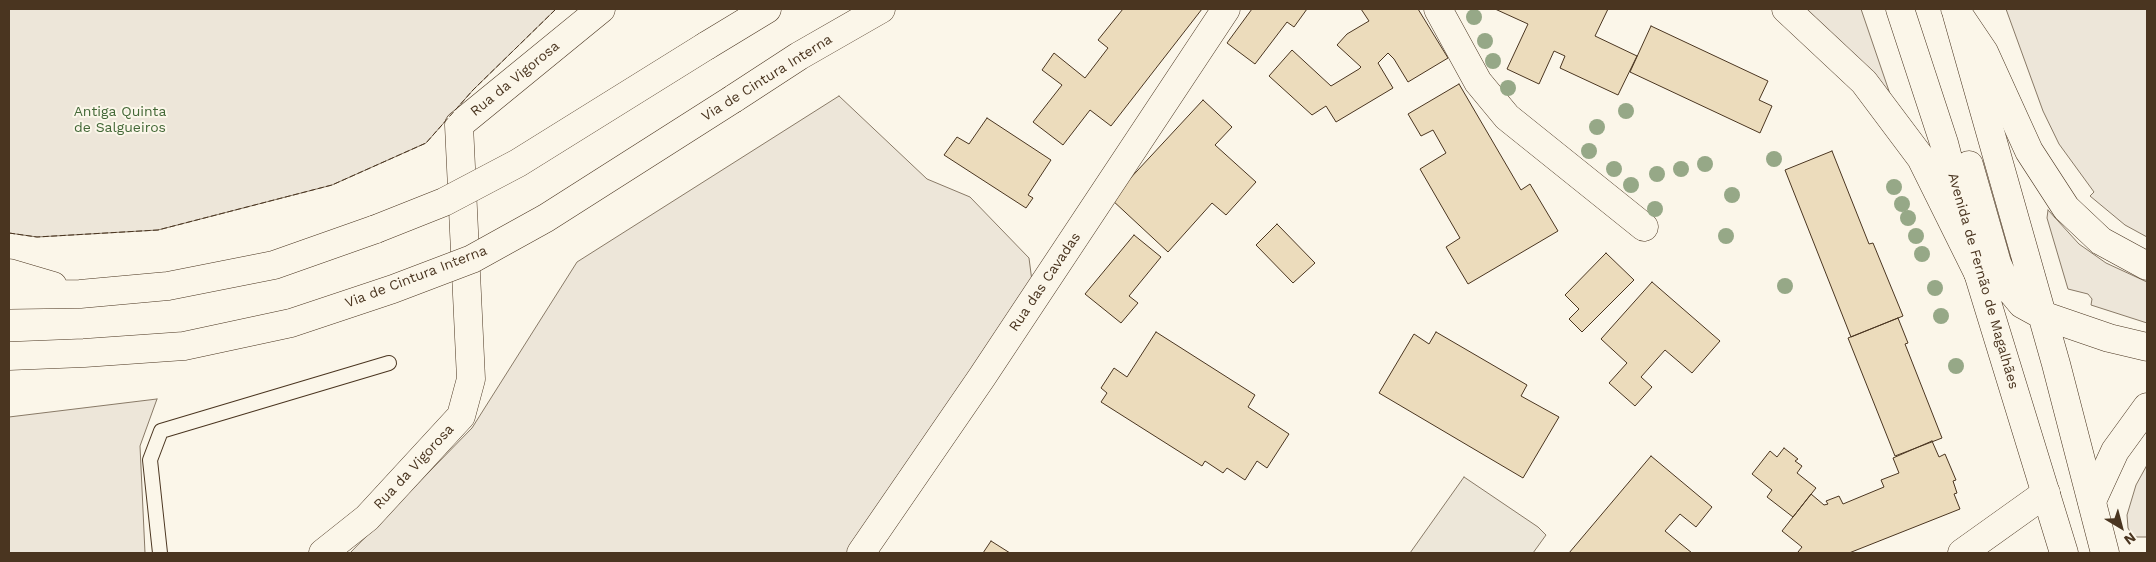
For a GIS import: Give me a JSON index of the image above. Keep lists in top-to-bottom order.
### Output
{
  "streets": {
    "main road": [
      "Via de Cintura Interna",
      "Rua da Vigorosa",
      "Avenida de Fernão de Magalhães",
      "Rua das Cavadas"
    ]
  },
  "parks": ["Antiga Quinta de Salgueiros"],
  "north": "bottom right"
}
